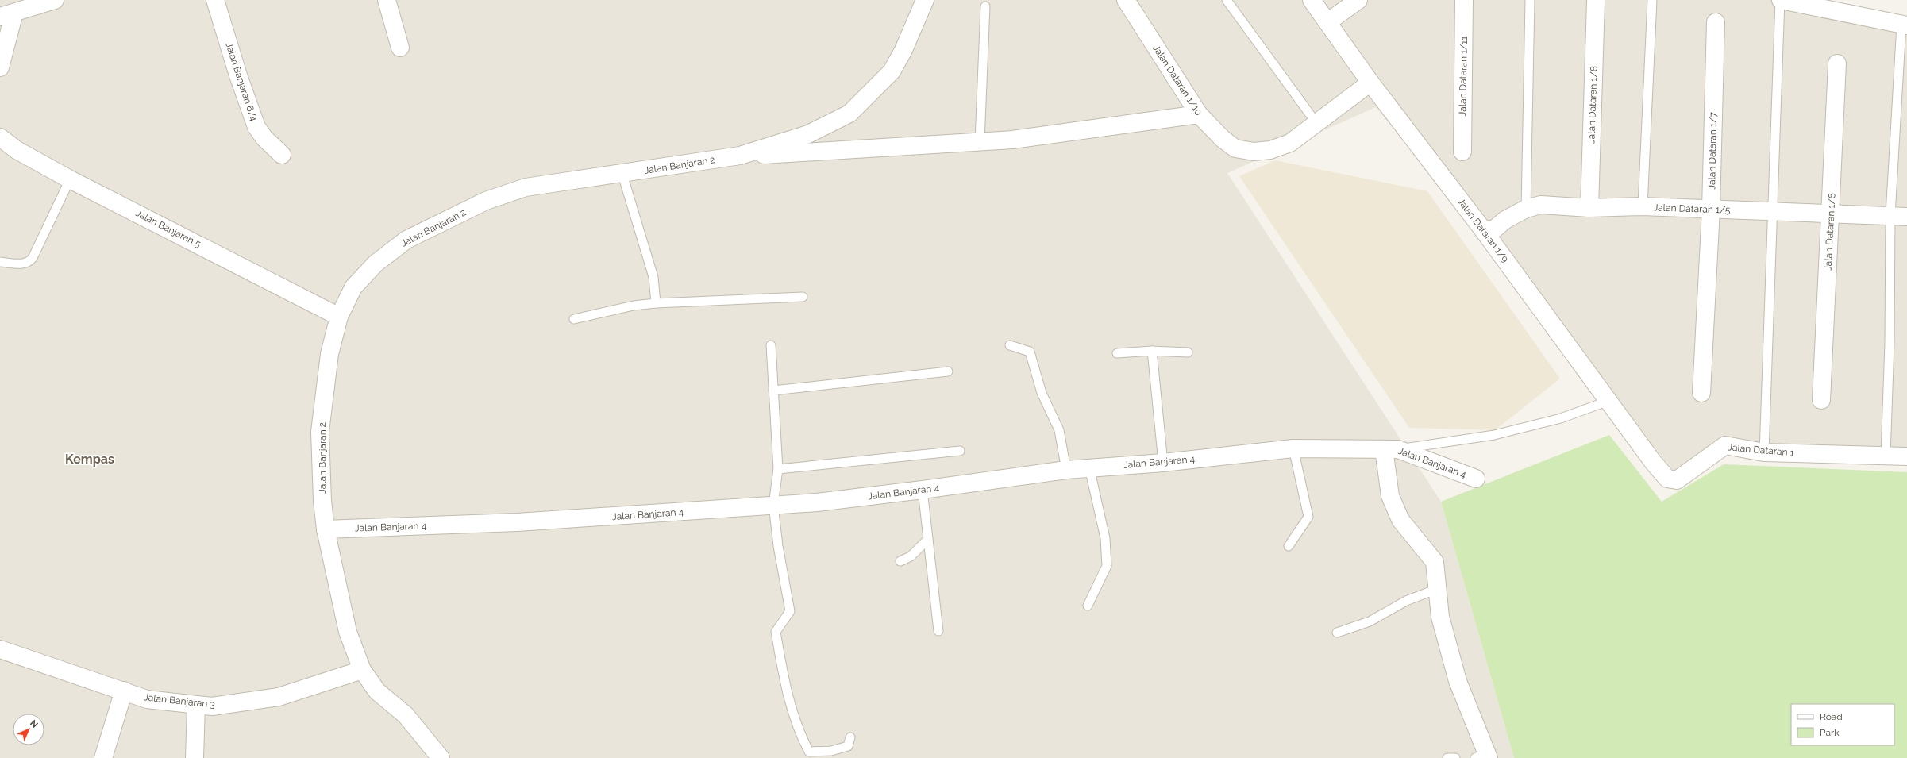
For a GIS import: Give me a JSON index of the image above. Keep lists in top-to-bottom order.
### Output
{
  "streets": {
    "street": [
      "Jalan Dataran 1/11",
      "Jalan Dataran 1/10",
      "Jalan Banjaran 6/4",
      "Jalan Dataran 1/8",
      "Jalan Dataran 1/7",
      "Jalan Banjaran 2",
      "Jalan Dataran 1/5",
      "Jalan Banjaran 5",
      "Jalan Dataran 1/9",
      "Jalan Dataran 1/6",
      "Jalan Dataran 1",
      "Jalan Banjaran 4",
      "Jalan Banjaran 3"
    ]
  },
  "crossings": [
    ["Jalan Dataran 1/10", "Jalan Dataran 1/9"],
    ["Jalan Dataran 1/8", "Jalan Dataran 1/5"],
    ["Jalan Dataran 1/7", "Jalan Dataran 1/5"],
    ["Jalan Banjaran 2", "Jalan Banjaran 5"],
    ["Jalan Banjaran 2", "Jalan Banjaran 4"],
    ["Jalan Banjaran 2", "Jalan Banjaran 3"],
    ["Jalan Dataran 1/5", "Jalan Dataran 1/9"],
    ["Jalan Dataran 1/5", "Jalan Dataran 1/6"],
    ["Jalan Dataran 1/9", "Jalan Dataran 1"]
  ],
  "districts": ["Kempas"],
  "legend": ["Road", "Park"],
  "north": "top right"
}
